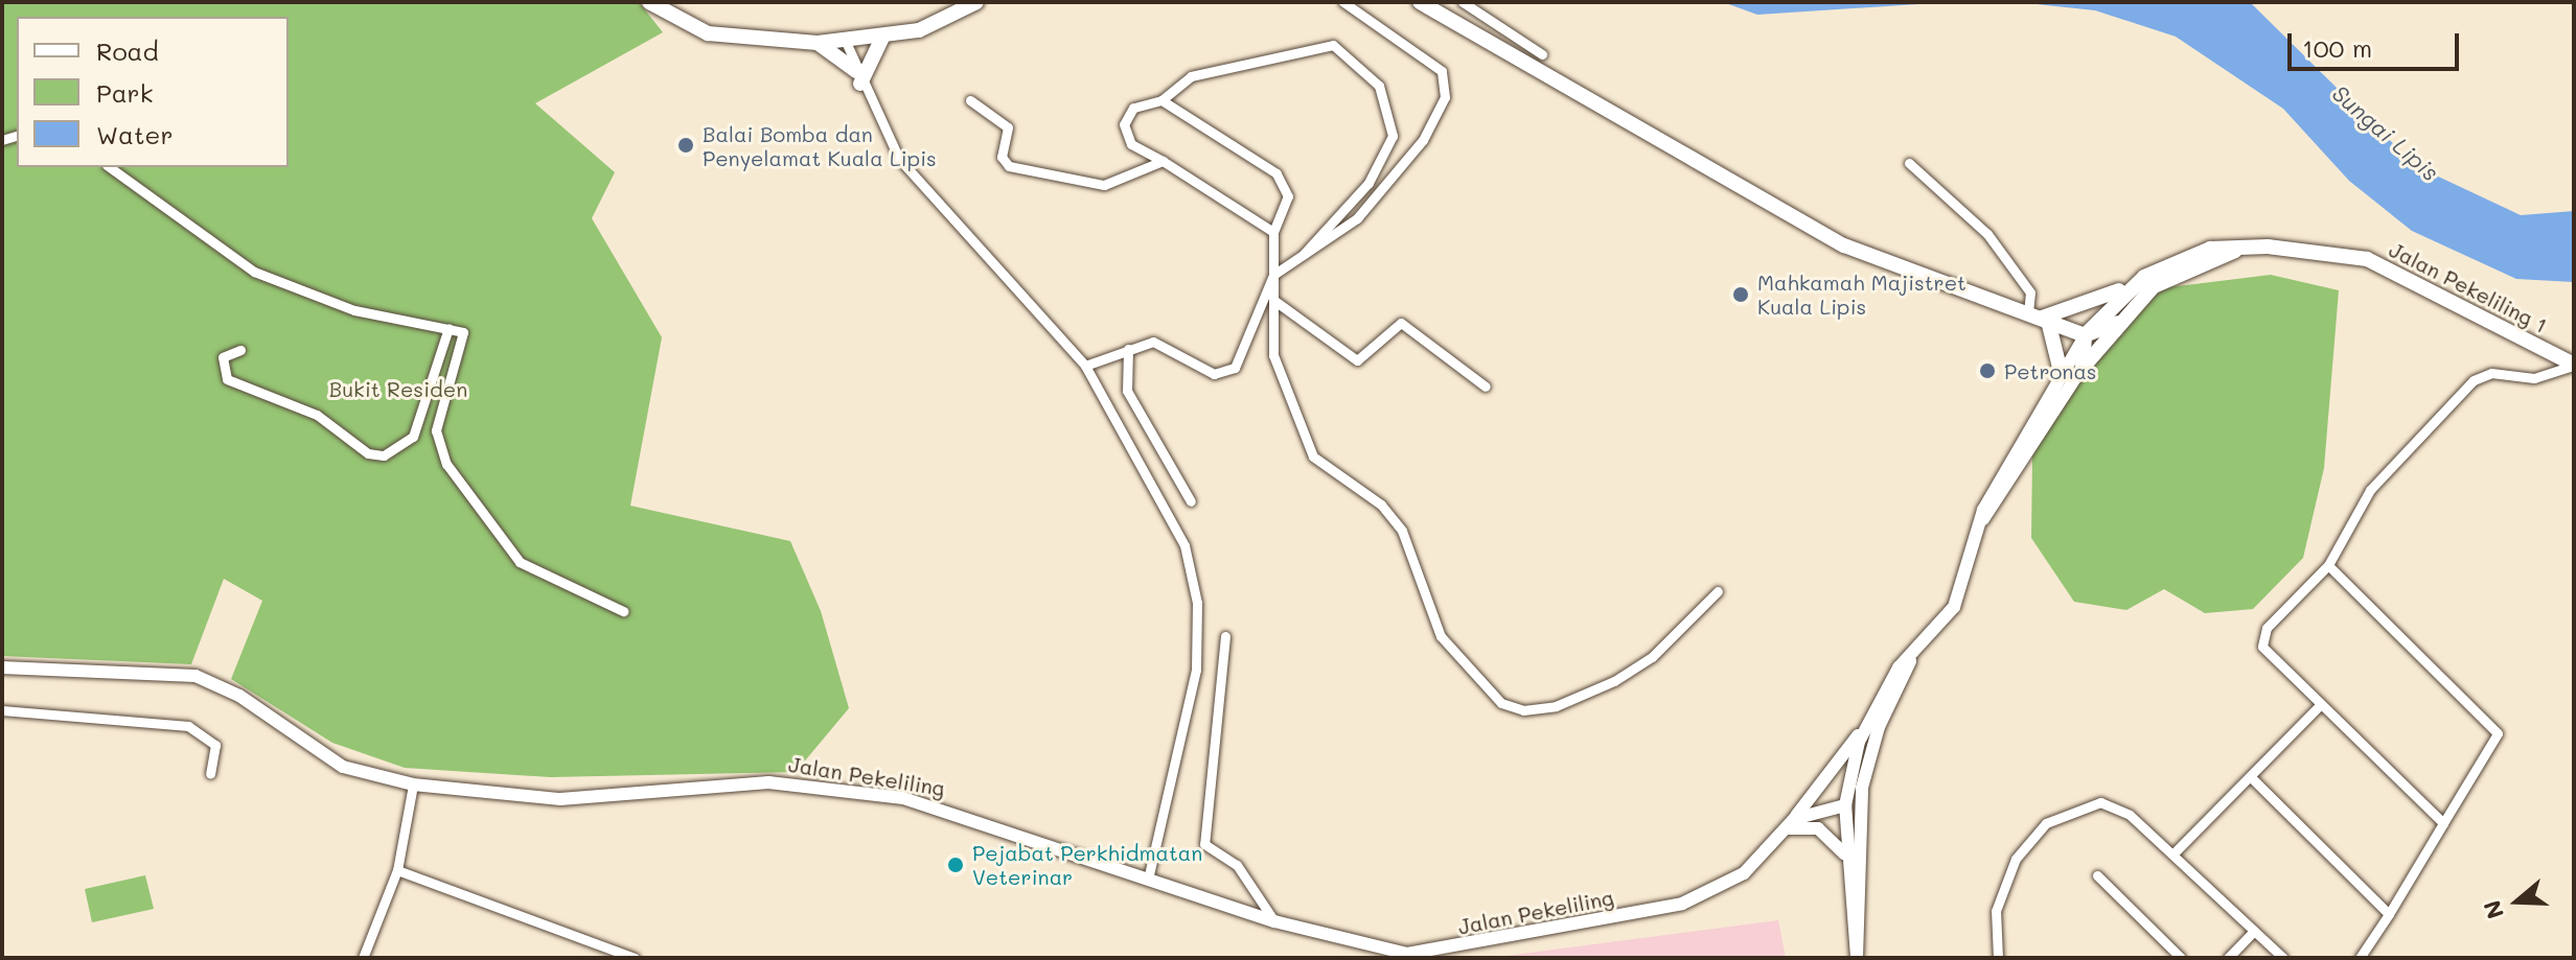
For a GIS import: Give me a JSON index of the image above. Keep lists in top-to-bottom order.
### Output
{
  "streets": {
    "main road": ["Jalan Pekeliling 1"],
    "street": ["Jalan Pekeliling"]
  },
  "water": ["Sungai Lipis"],
  "parks": ["Bukit Residen"],
  "places": [
    "Balai Bomba dan Penyelamat Kuala Lipis",
    "Mahkamah Majistret Kuala Lipis",
    "Petronas",
    "Pejabat Perkhidmatan Veterinar"
  ],
  "legend": ["Road", "Park", "Water"],
  "scale_bar": "100 m",
  "north": "left"
}
